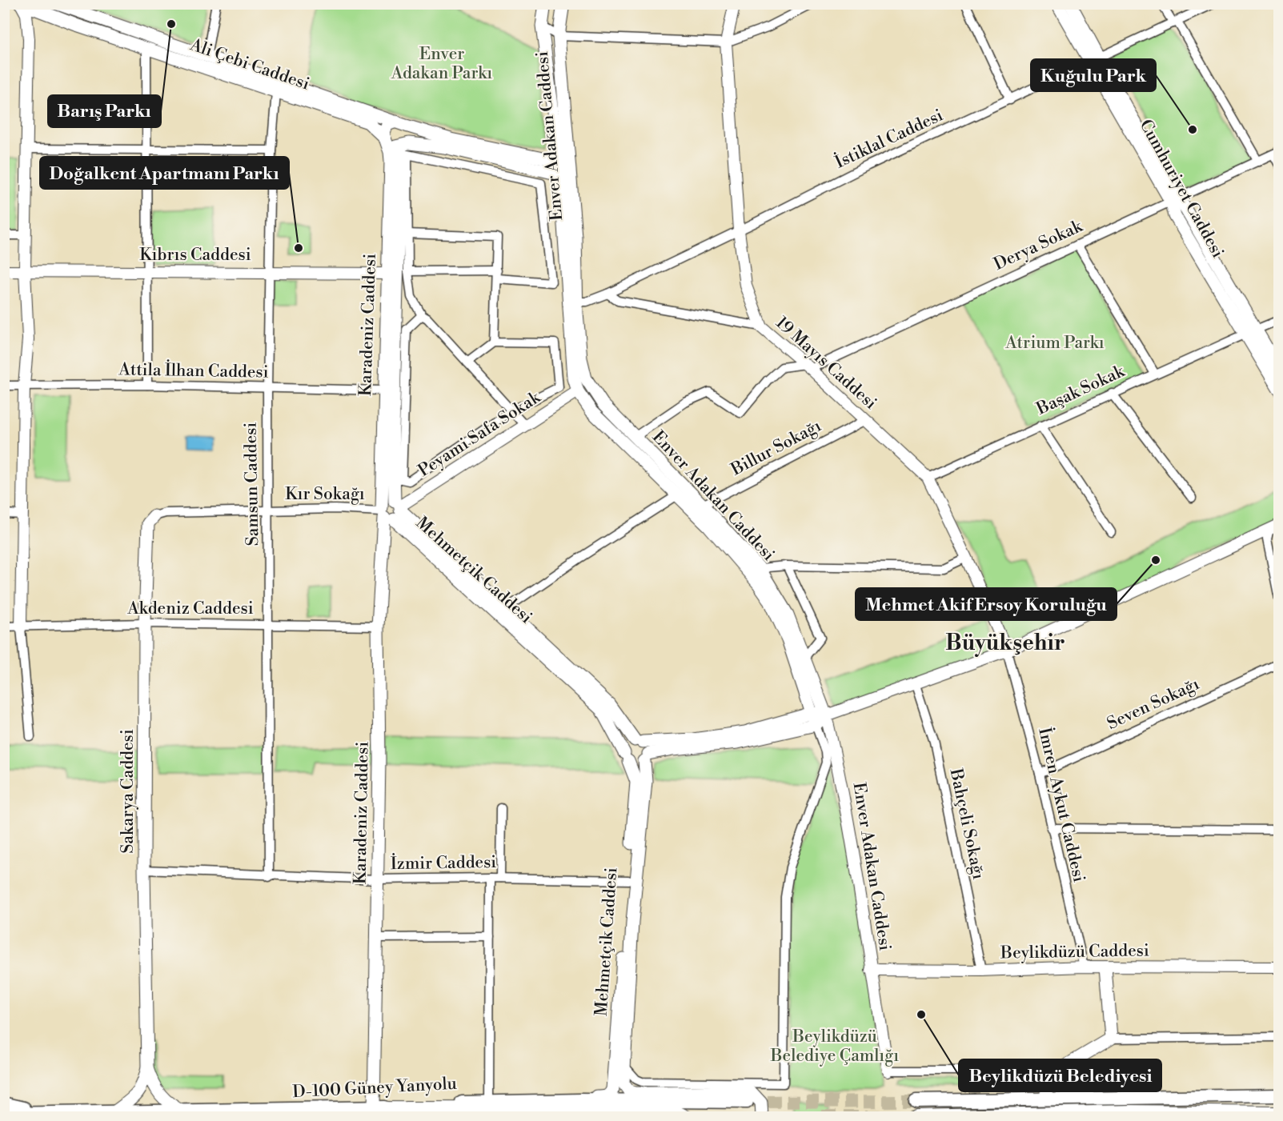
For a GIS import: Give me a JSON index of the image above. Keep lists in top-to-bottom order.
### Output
{
  "streets": {
    "main road": [
      "Ali Çebi Caddesi",
      "Enver Adakan Caddesi",
      "Cumhuriyet Caddesi",
      "Karadeniz Caddesi",
      "Mehmetçik Caddesi",
      "Sakarya Caddesi",
      "D-100 Güney Yanyolu"
    ],
    "street": [
      "İstiklal Caddesi",
      "Derya Sokak",
      "Kıbrıs Caddesi",
      "19 Mayıs Caddesi",
      "Attila İlhan Caddesi",
      "Başak Sokak",
      "Peyami Safa Sokak",
      "Billur Sokağı",
      "Samsun Caddesi",
      "Kır Sokağı",
      "Akdeniz Caddesi",
      "Seven Sokağı",
      "İmren Aykut Caddesi",
      "Bahçeli Sokağı",
      "İzmir Caddesi",
      "Beylikdüzü Caddesi"
    ]
  },
  "crossings": [
    ["Ali Çebi Caddesi", "Enver Adakan Caddesi"],
    ["Ali Çebi Caddesi", "Karadeniz Caddesi"],
    ["Ali Çebi Caddesi", "Samsun Caddesi"],
    ["Enver Adakan Caddesi", "İstiklal Caddesi"],
    ["Enver Adakan Caddesi", "Derya Sokak"],
    ["Enver Adakan Caddesi", "Peyami Safa Sokak"],
    ["Enver Adakan Caddesi", "Billur Sokağı"],
    ["Enver Adakan Caddesi", "Beylikdüzü Caddesi"],
    ["İstiklal Caddesi", "Cumhuriyet Caddesi"],
    ["İstiklal Caddesi", "19 Mayıs Caddesi"],
    ["Cumhuriyet Caddesi", "Derya Sokak"],
    ["Cumhuriyet Caddesi", "Başak Sokak"],
    ["Derya Sokak", "19 Mayıs Caddesi"],
    ["Kıbrıs Caddesi", "Karadeniz Caddesi"],
    ["Kıbrıs Caddesi", "Samsun Caddesi"],
    ["Karadeniz Caddesi", "Attila İlhan Caddesi"],
    ["Karadeniz Caddesi", "Peyami Safa Sokak"],
    ["Karadeniz Caddesi", "Kır Sokağı"],
    ["Karadeniz Caddesi", "Mehmetçik Caddesi"],
    ["Karadeniz Caddesi", "Akdeniz Caddesi"],
    ["Karadeniz Caddesi", "İzmir Caddesi"],
    ["Karadeniz Caddesi", "D-100 Güney Yanyolu"],
    ["19 Mayıs Caddesi", "Başak Sokak"],
    ["19 Mayıs Caddesi", "Billur Sokağı"],
    ["19 Mayıs Caddesi", "İmren Aykut Caddesi"],
    ["Attila İlhan Caddesi", "Samsun Caddesi"],
    ["Peyami Safa Sokak", "Kır Sokağı"],
    ["Peyami Safa Sokak", "Mehmetçik Caddesi"],
    ["Samsun Caddesi", "Kır Sokağı"],
    ["Samsun Caddesi", "Akdeniz Caddesi"],
    ["Samsun Caddesi", "İzmir Caddesi"],
    ["Kır Sokağı", "Mehmetçik Caddesi"],
    ["Kır Sokağı", "Sakarya Caddesi"],
    ["Mehmetçik Caddesi", "İzmir Caddesi"],
    ["Mehmetçik Caddesi", "D-100 Güney Yanyolu"],
    ["Akdeniz Caddesi", "Sakarya Caddesi"],
    ["Seven Sokağı", "İmren Aykut Caddesi"],
    ["Sakarya Caddesi", "İzmir Caddesi"],
    ["İmren Aykut Caddesi", "Beylikdüzü Caddesi"],
    ["Bahçeli Sokağı", "Beylikdüzü Caddesi"]
  ],
  "districts": ["Büyükşehir"],
  "parks": ["Enver Adakan Parkı", "Atrium Parkı", "Beylikdüzü Belediye Çamlığı"],
  "places": [
    "Barış Parkı",
    "Kuğulu Park",
    "Doğalkent Apartmanı Parkı",
    "Mehmet Akif Ersoy Koruluğu",
    "Beylikdüzü Belediyesi"
  ]
}
